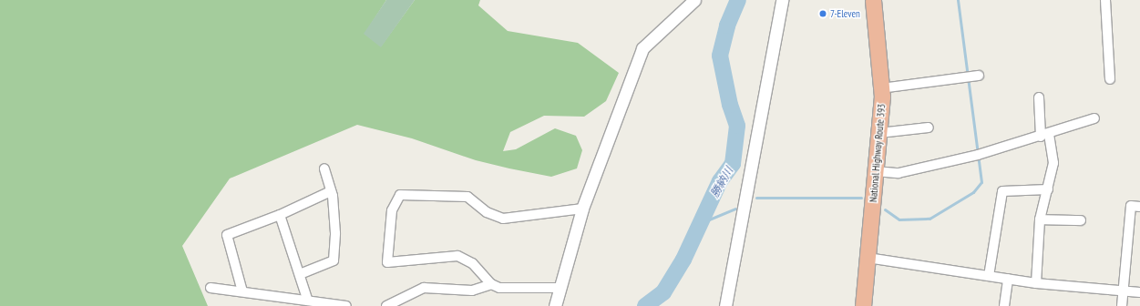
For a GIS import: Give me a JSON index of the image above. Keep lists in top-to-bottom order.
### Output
{
  "streets": {
    "highway": ["National Highway Route 393"]
  },
  "water": ["勝納川"],
  "places": ["7-Eleven"]
}
